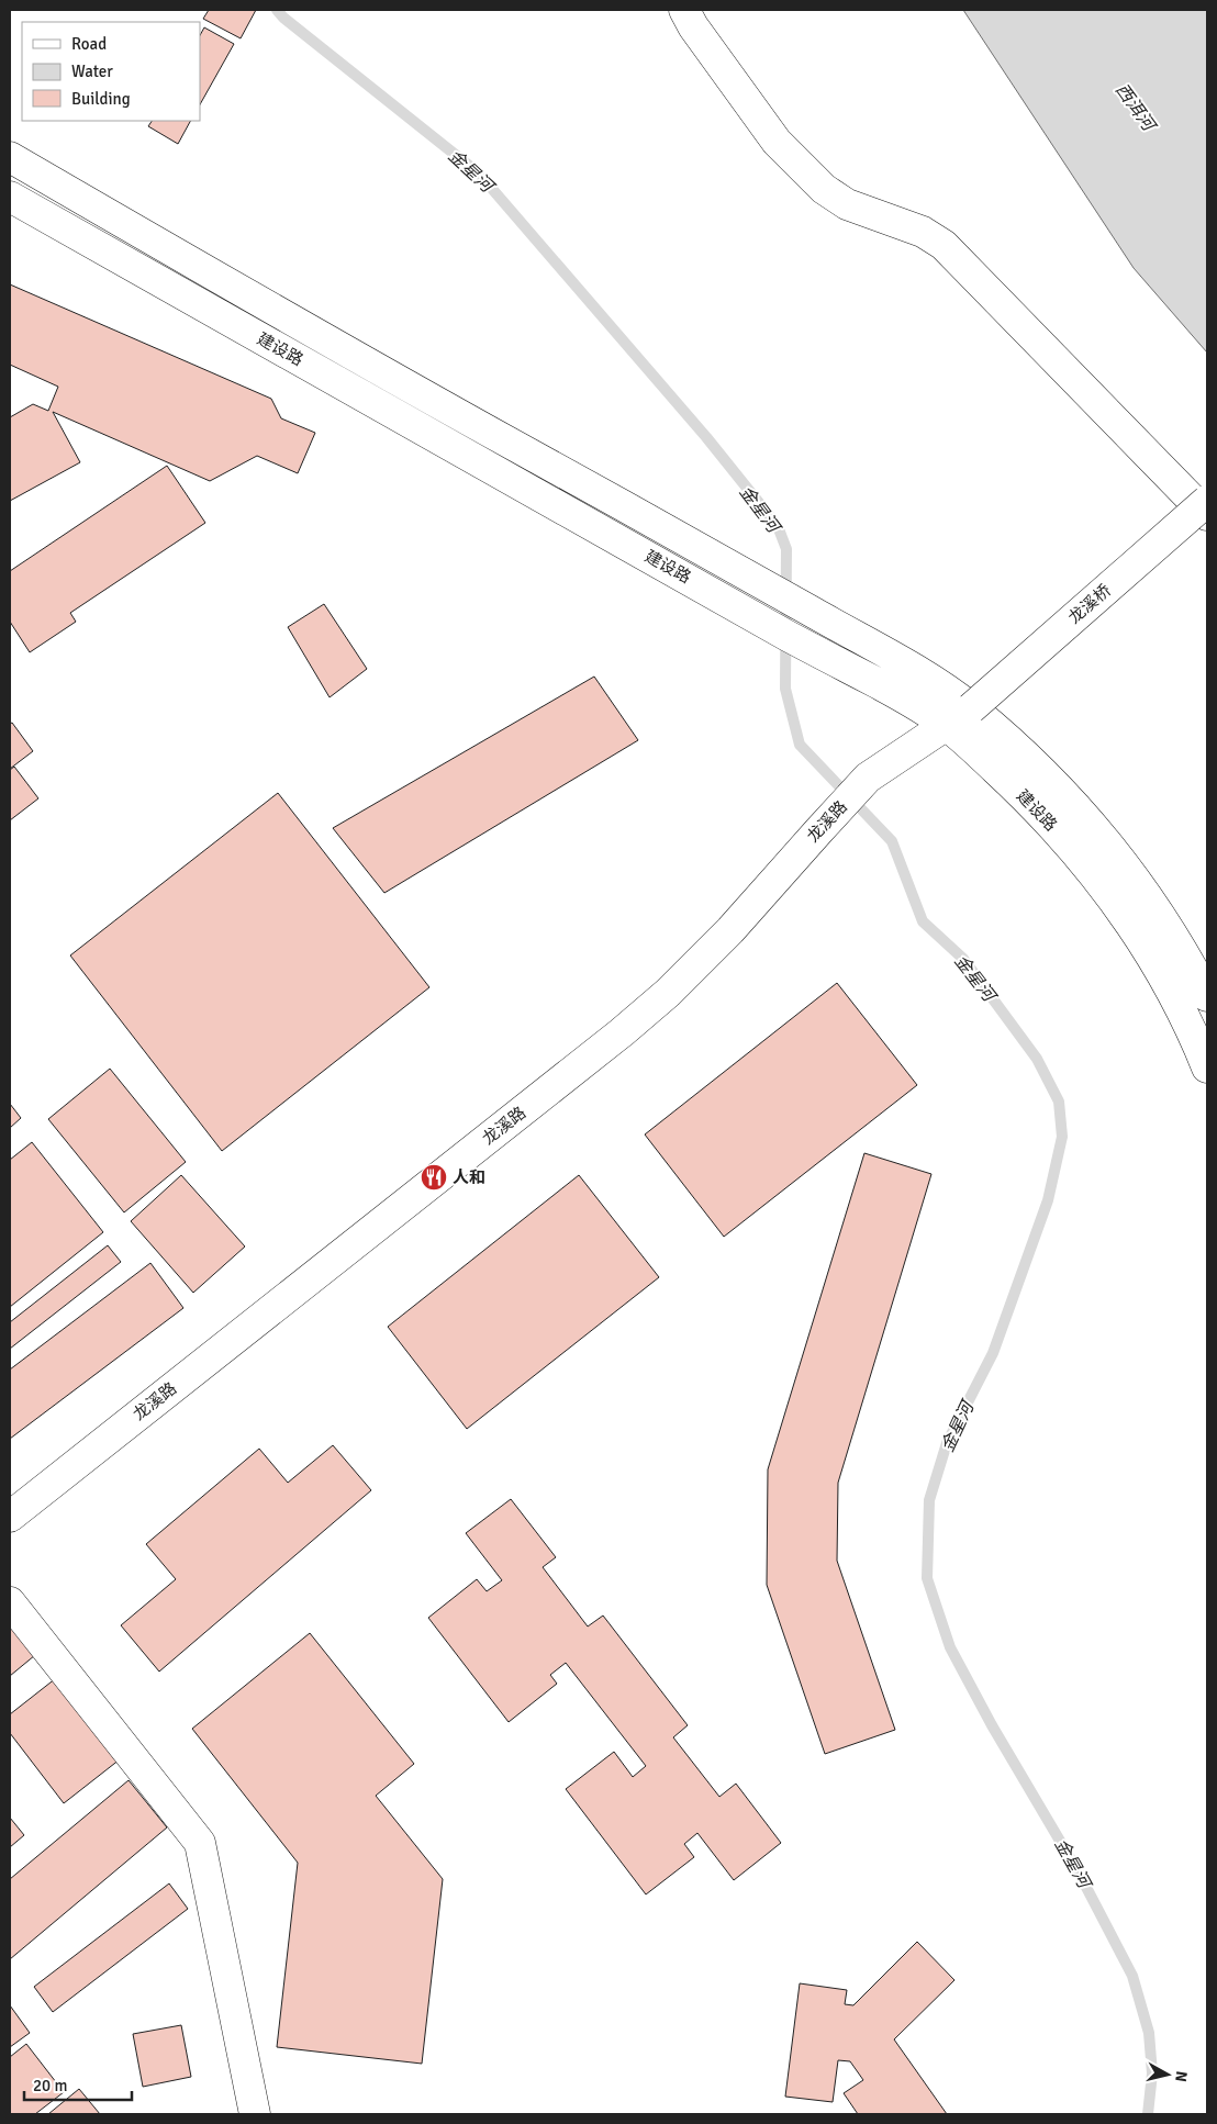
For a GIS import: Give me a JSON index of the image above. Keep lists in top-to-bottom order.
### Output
{
  "streets": {
    "main road": ["建设路", "龙溪桥", "龙溪路"]
  },
  "crossings": [
    ["建设路", "龙溪桥"],
    ["建设路", "龙溪路"],
    ["龙溪桥", "龙溪路"]
  ],
  "water": ["西洱河", "金星河"],
  "places": {
    "restaurant": ["人和"]
  },
  "legend": ["Road", "Water", "Building"],
  "scale_bar": "20 m",
  "north": "right"
}
